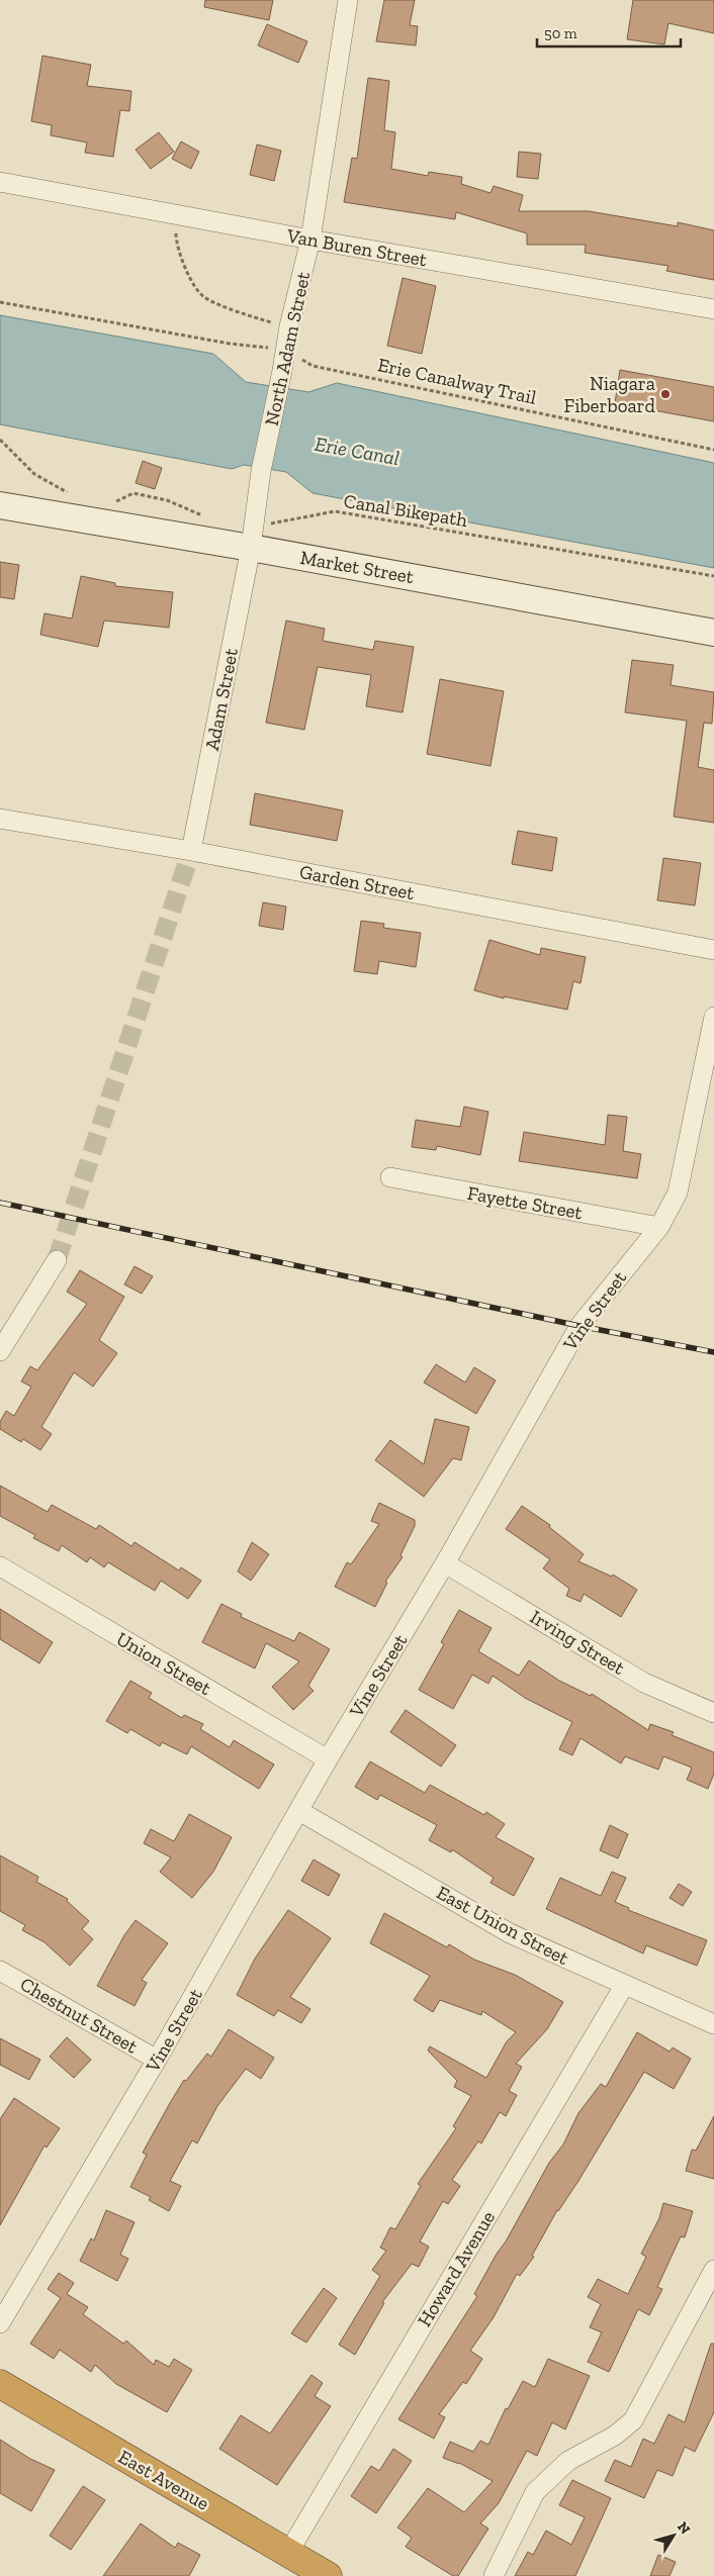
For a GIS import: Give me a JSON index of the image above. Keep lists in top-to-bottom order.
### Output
{
  "streets": {
    "highway": ["East Avenue"],
    "street": [
      "Van Buren Street",
      "North Adam Street",
      "Market Street",
      "Adam Street",
      "Garden Street",
      "Fayette Street",
      "Vine Street",
      "Irving Street",
      "Union Street",
      "East Union Street",
      "Chestnut Street",
      "Howard Avenue"
    ],
    "path": ["Erie Canalway Trail", "Canal Bikepath"]
  },
  "crossings": [
    ["Van Buren Street", "North Adam Street"],
    ["North Adam Street", "Canal Bikepath"],
    ["North Adam Street", "Market Street"],
    ["North Adam Street", "Adam Street"],
    ["Canal Bikepath", "Market Street"],
    ["Canal Bikepath", "Adam Street"],
    ["Market Street", "Adam Street"],
    ["Adam Street", "Garden Street"],
    ["Fayette Street", "Vine Street"],
    ["Vine Street", "Irving Street"],
    ["Vine Street", "Union Street"],
    ["Vine Street", "East Union Street"],
    ["Vine Street", "Chestnut Street"],
    ["East Union Street", "Howard Avenue"],
    ["Howard Avenue", "East Avenue"]
  ],
  "water": ["Erie Canal"],
  "places": ["Niagara Fiberboard"],
  "scale_bar": "50 m",
  "north": "top right"
}
